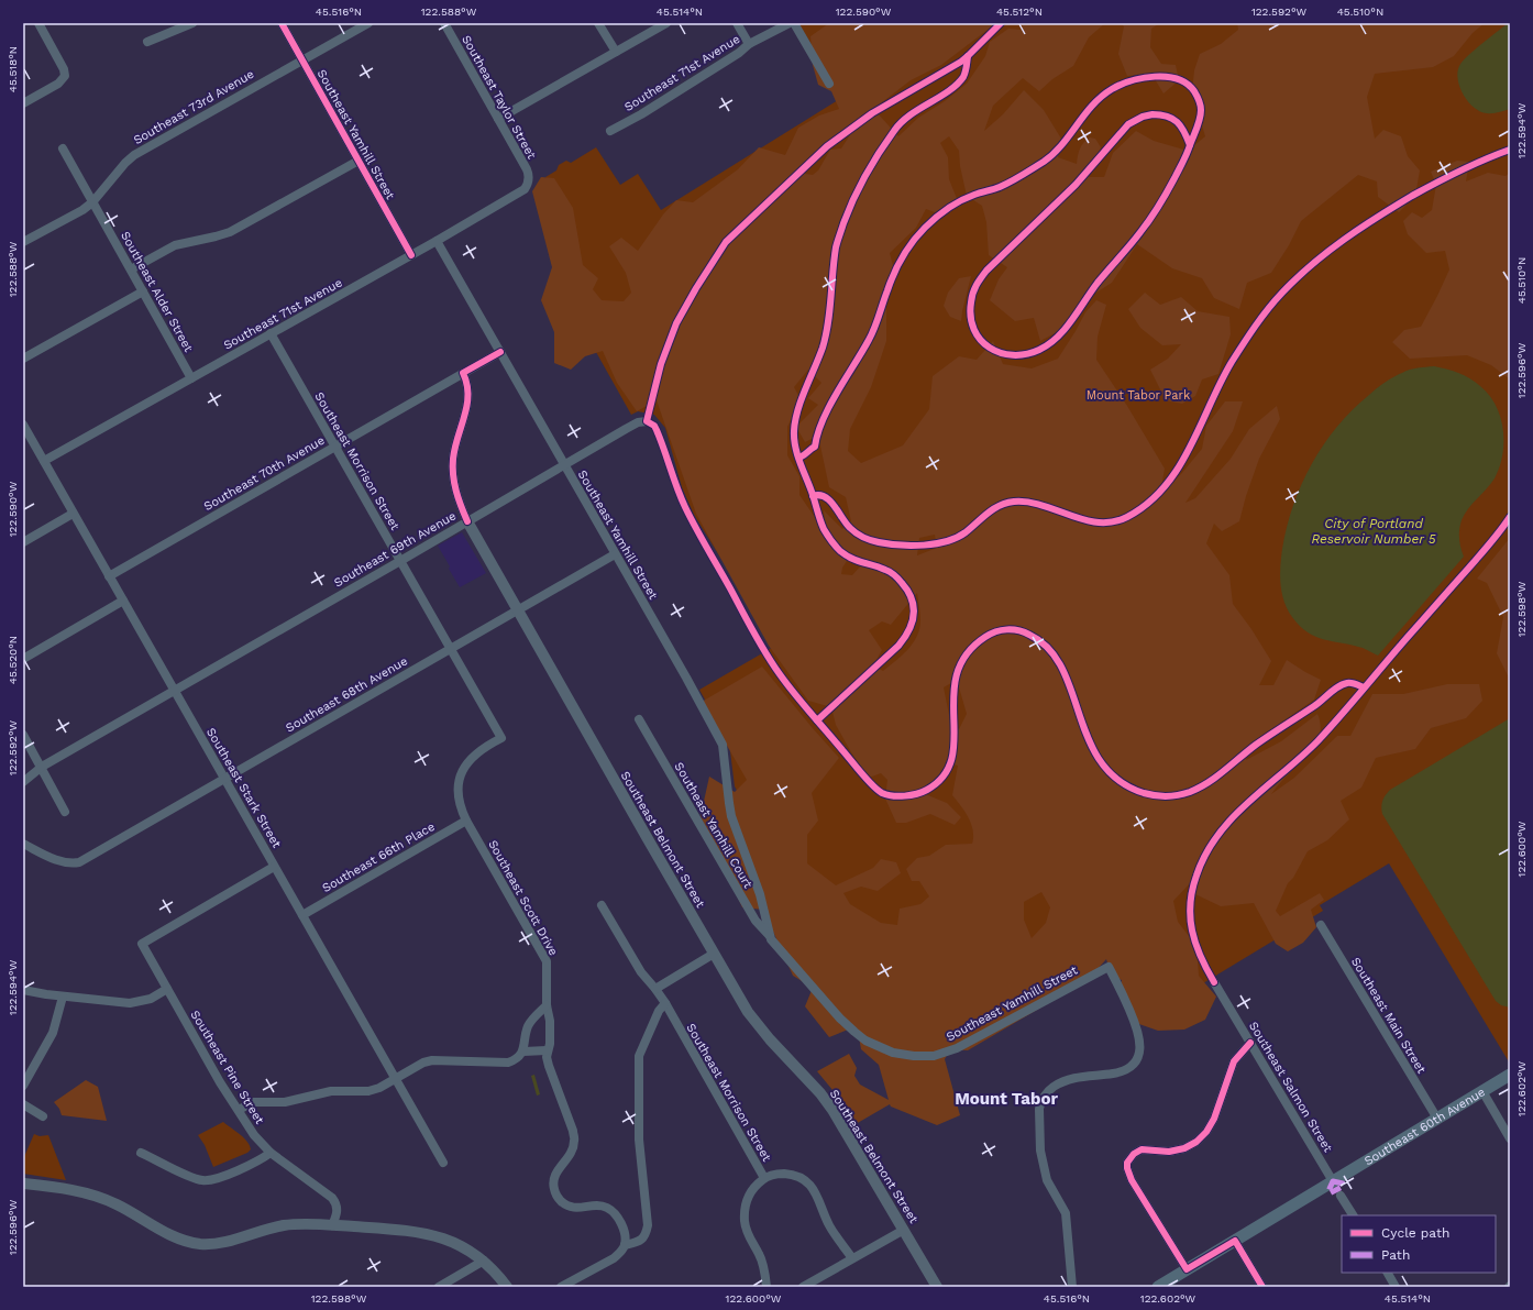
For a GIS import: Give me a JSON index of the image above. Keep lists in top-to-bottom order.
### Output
{
  "streets": {
    "main road": ["Southeast 60th Avenue"],
    "street": [
      "Southeast 71st Avenue",
      "Southeast Taylor Street",
      "Southeast 73rd Avenue",
      "Southeast Yamhill Street",
      "Southeast Alder Street",
      "Southeast Morrison Street",
      "Southeast 70th Avenue",
      "Southeast 69th Avenue",
      "Southeast 68th Avenue",
      "Southeast Stark Street",
      "Southeast Yamhill Court",
      "Southeast Belmont Street",
      "Southeast 66th Place",
      "Southeast Scott Drive",
      "Southeast Main Street",
      "Southeast Pine Street",
      "Southeast Salmon Street"
    ]
  },
  "crossings": [
    ["Southeast 71st Avenue", "Southeast Taylor Street"],
    ["Southeast 71st Avenue", "Southeast Yamhill Street"],
    ["Southeast 71st Avenue", "Southeast Alder Street"],
    ["Southeast 71st Avenue", "Southeast Morrison Street"],
    ["Southeast 71st Avenue", "Southeast Stark Street"],
    ["Southeast 73rd Avenue", "Southeast Yamhill Street"],
    ["Southeast 73rd Avenue", "Southeast Alder Street"],
    ["Southeast Yamhill Street", "Southeast 70th Avenue"],
    ["Southeast Yamhill Street", "Southeast 69th Avenue"],
    ["Southeast Yamhill Street", "Southeast 68th Avenue"],
    ["Southeast Yamhill Street", "Southeast Yamhill Court"],
    ["Southeast Morrison Street", "Southeast 70th Avenue"],
    ["Southeast Morrison Street", "Southeast 69th Avenue"],
    ["Southeast Morrison Street", "Southeast 68th Avenue"],
    ["Southeast Morrison Street", "Southeast Scott Drive"],
    ["Southeast 70th Avenue", "Southeast Stark Street"],
    ["Southeast 70th Avenue", "Southeast Belmont Street"],
    ["Southeast 69th Avenue", "Southeast Stark Street"],
    ["Southeast 69th Avenue", "Southeast Belmont Street"],
    ["Southeast 68th Avenue", "Southeast Stark Street"],
    ["Southeast 68th Avenue", "Southeast Belmont Street"],
    ["Southeast Stark Street", "Southeast 66th Place"],
    ["Southeast Stark Street", "Southeast Pine Street"],
    ["Southeast 66th Place", "Southeast Scott Drive"],
    ["Southeast Main Street", "Southeast 60th Avenue"],
    ["Southeast Salmon Street", "Southeast 60th Avenue"]
  ],
  "districts": ["Mount Tabor"],
  "water": ["City of Portland Reservoir Number 5"],
  "parks": ["Mount Tabor Park"],
  "legend": ["Cycle path", "Path"],
  "coordinates": [
    "45.516°N",
    "122.588°W",
    "45.514°N",
    "122.590°W",
    "45.512°N",
    "122.592°W",
    "45.510°N",
    "45.518°N",
    "122.594°W",
    "122.596°W",
    "122.598°W",
    "45.520°N",
    "122.600°W",
    "122.602°W"
  ]
}
